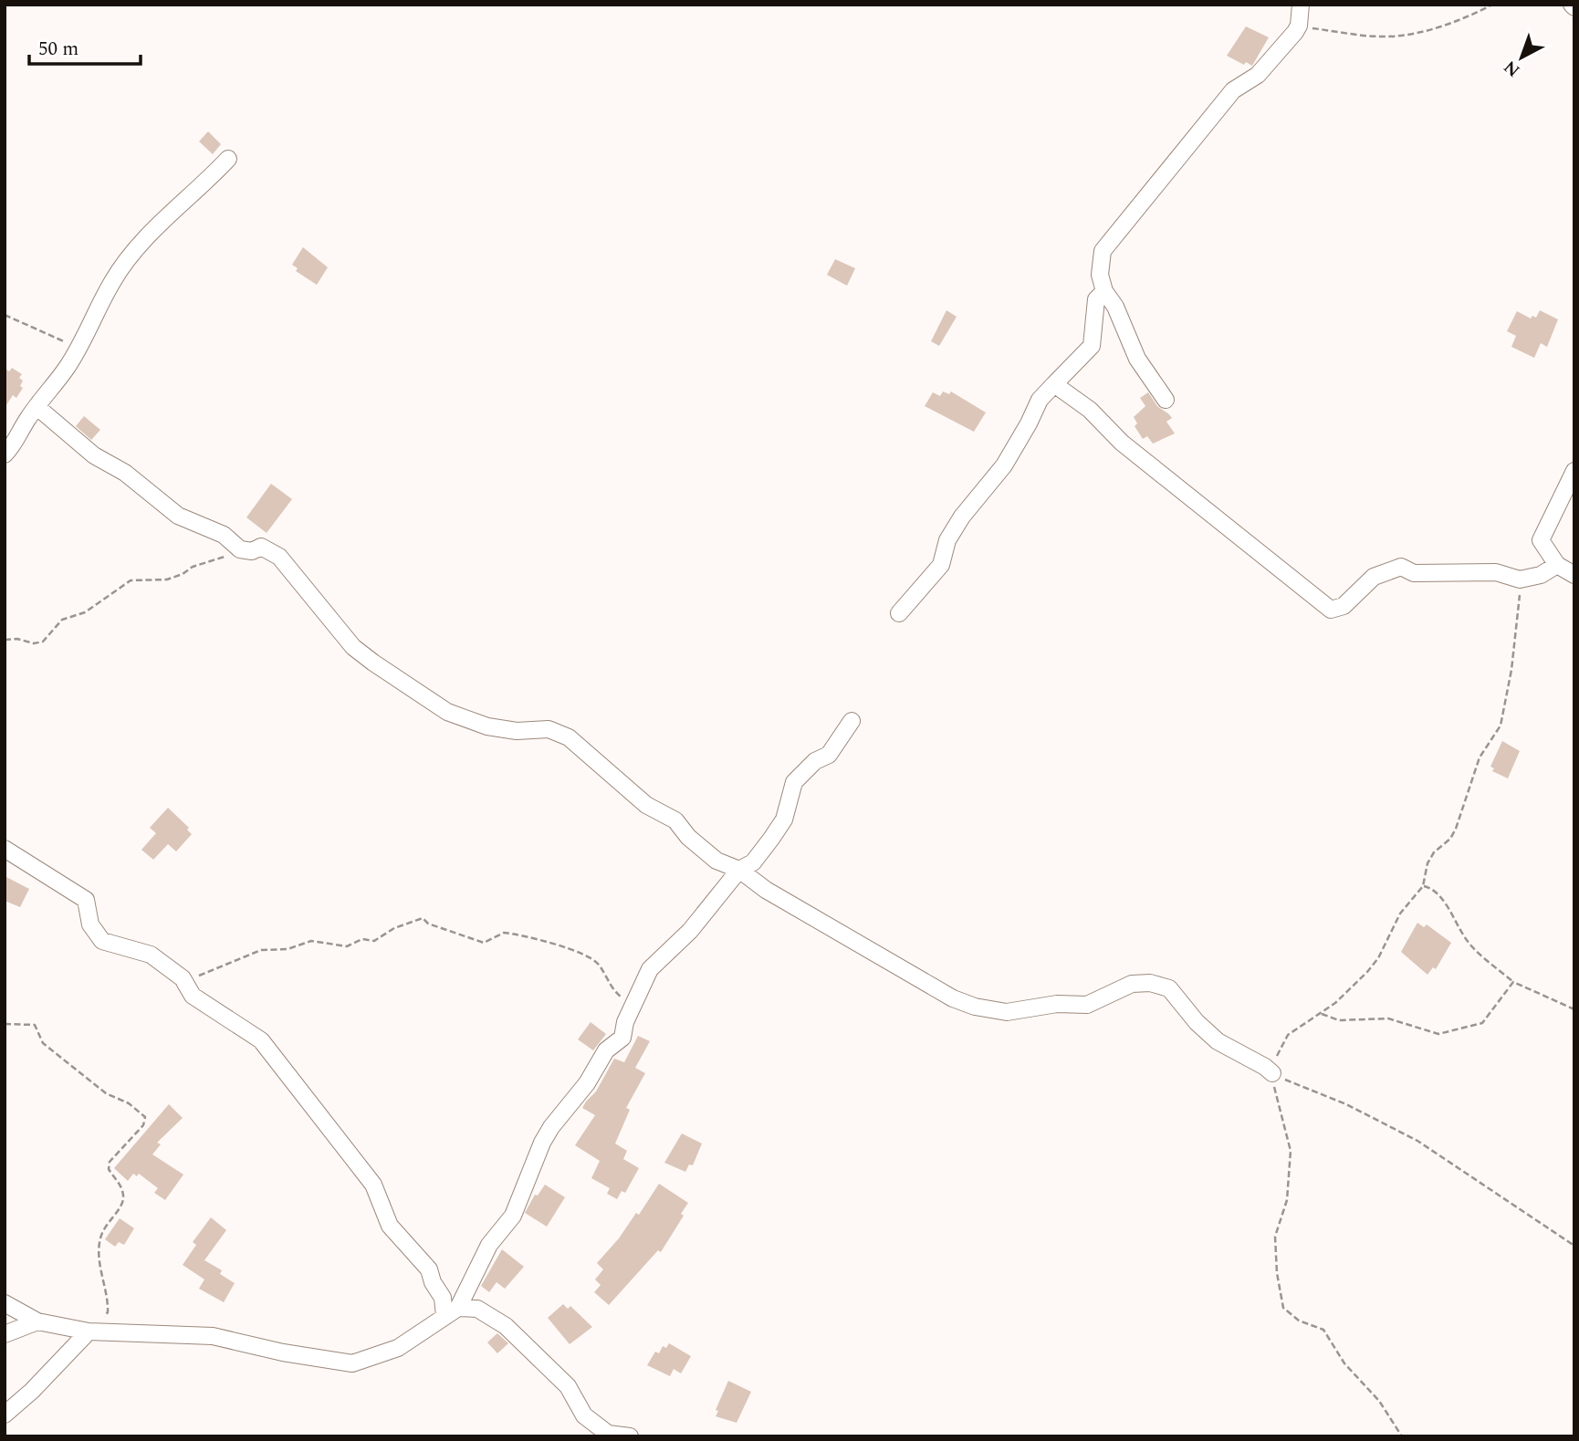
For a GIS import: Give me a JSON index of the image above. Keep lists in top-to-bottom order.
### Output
{
  "scale_bar": "50 m",
  "north": "bottom left"
}
